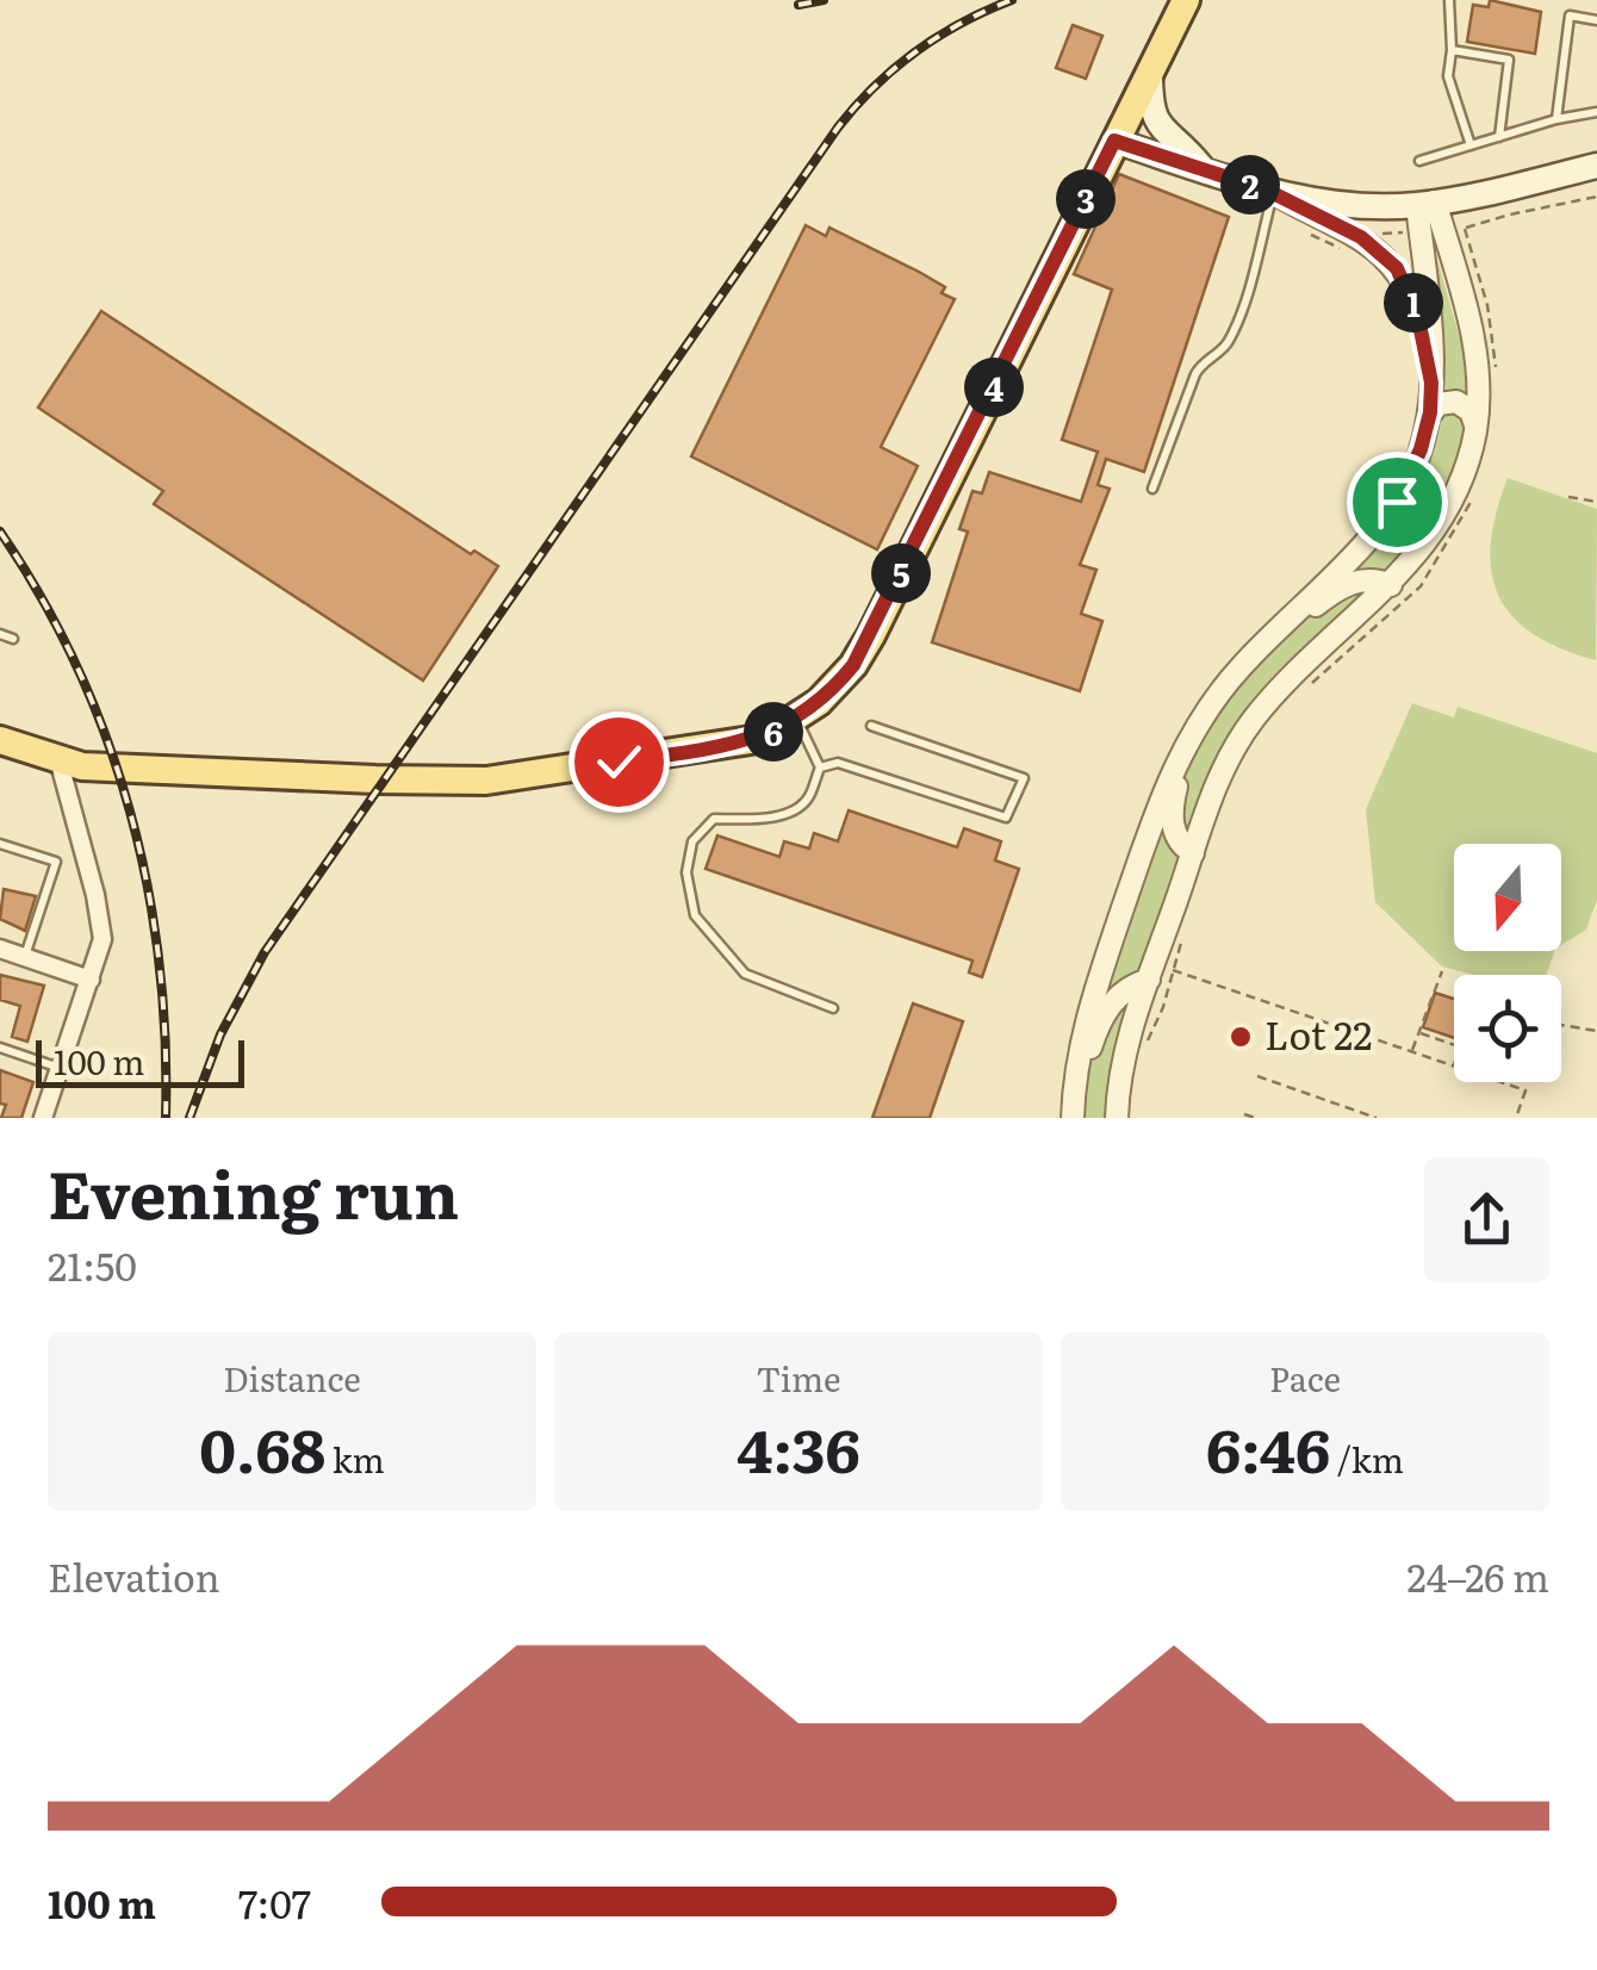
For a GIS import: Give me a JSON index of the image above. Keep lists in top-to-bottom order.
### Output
{
  "places": ["Lot 22"],
  "scale_bar": "100 m",
  "north": "bottom",
  "page": {
    "pins": [
      "2",
      "3",
      "1",
      "4",
      "5",
      "6"
    ],
    "scale": "100 m",
    "heading": ["Evening run", "21:50"],
    "stats": [
      ["Distance", "0.68 km"],
      ["Time", "4:36"],
      ["Pace", "6:46 /km"]
    ],
    "chart": ["Elevation", "24–26 m"],
    "list": [
      {
        "name": "100 m",
        "note": "7:07"
      }
    ]
  }
}
